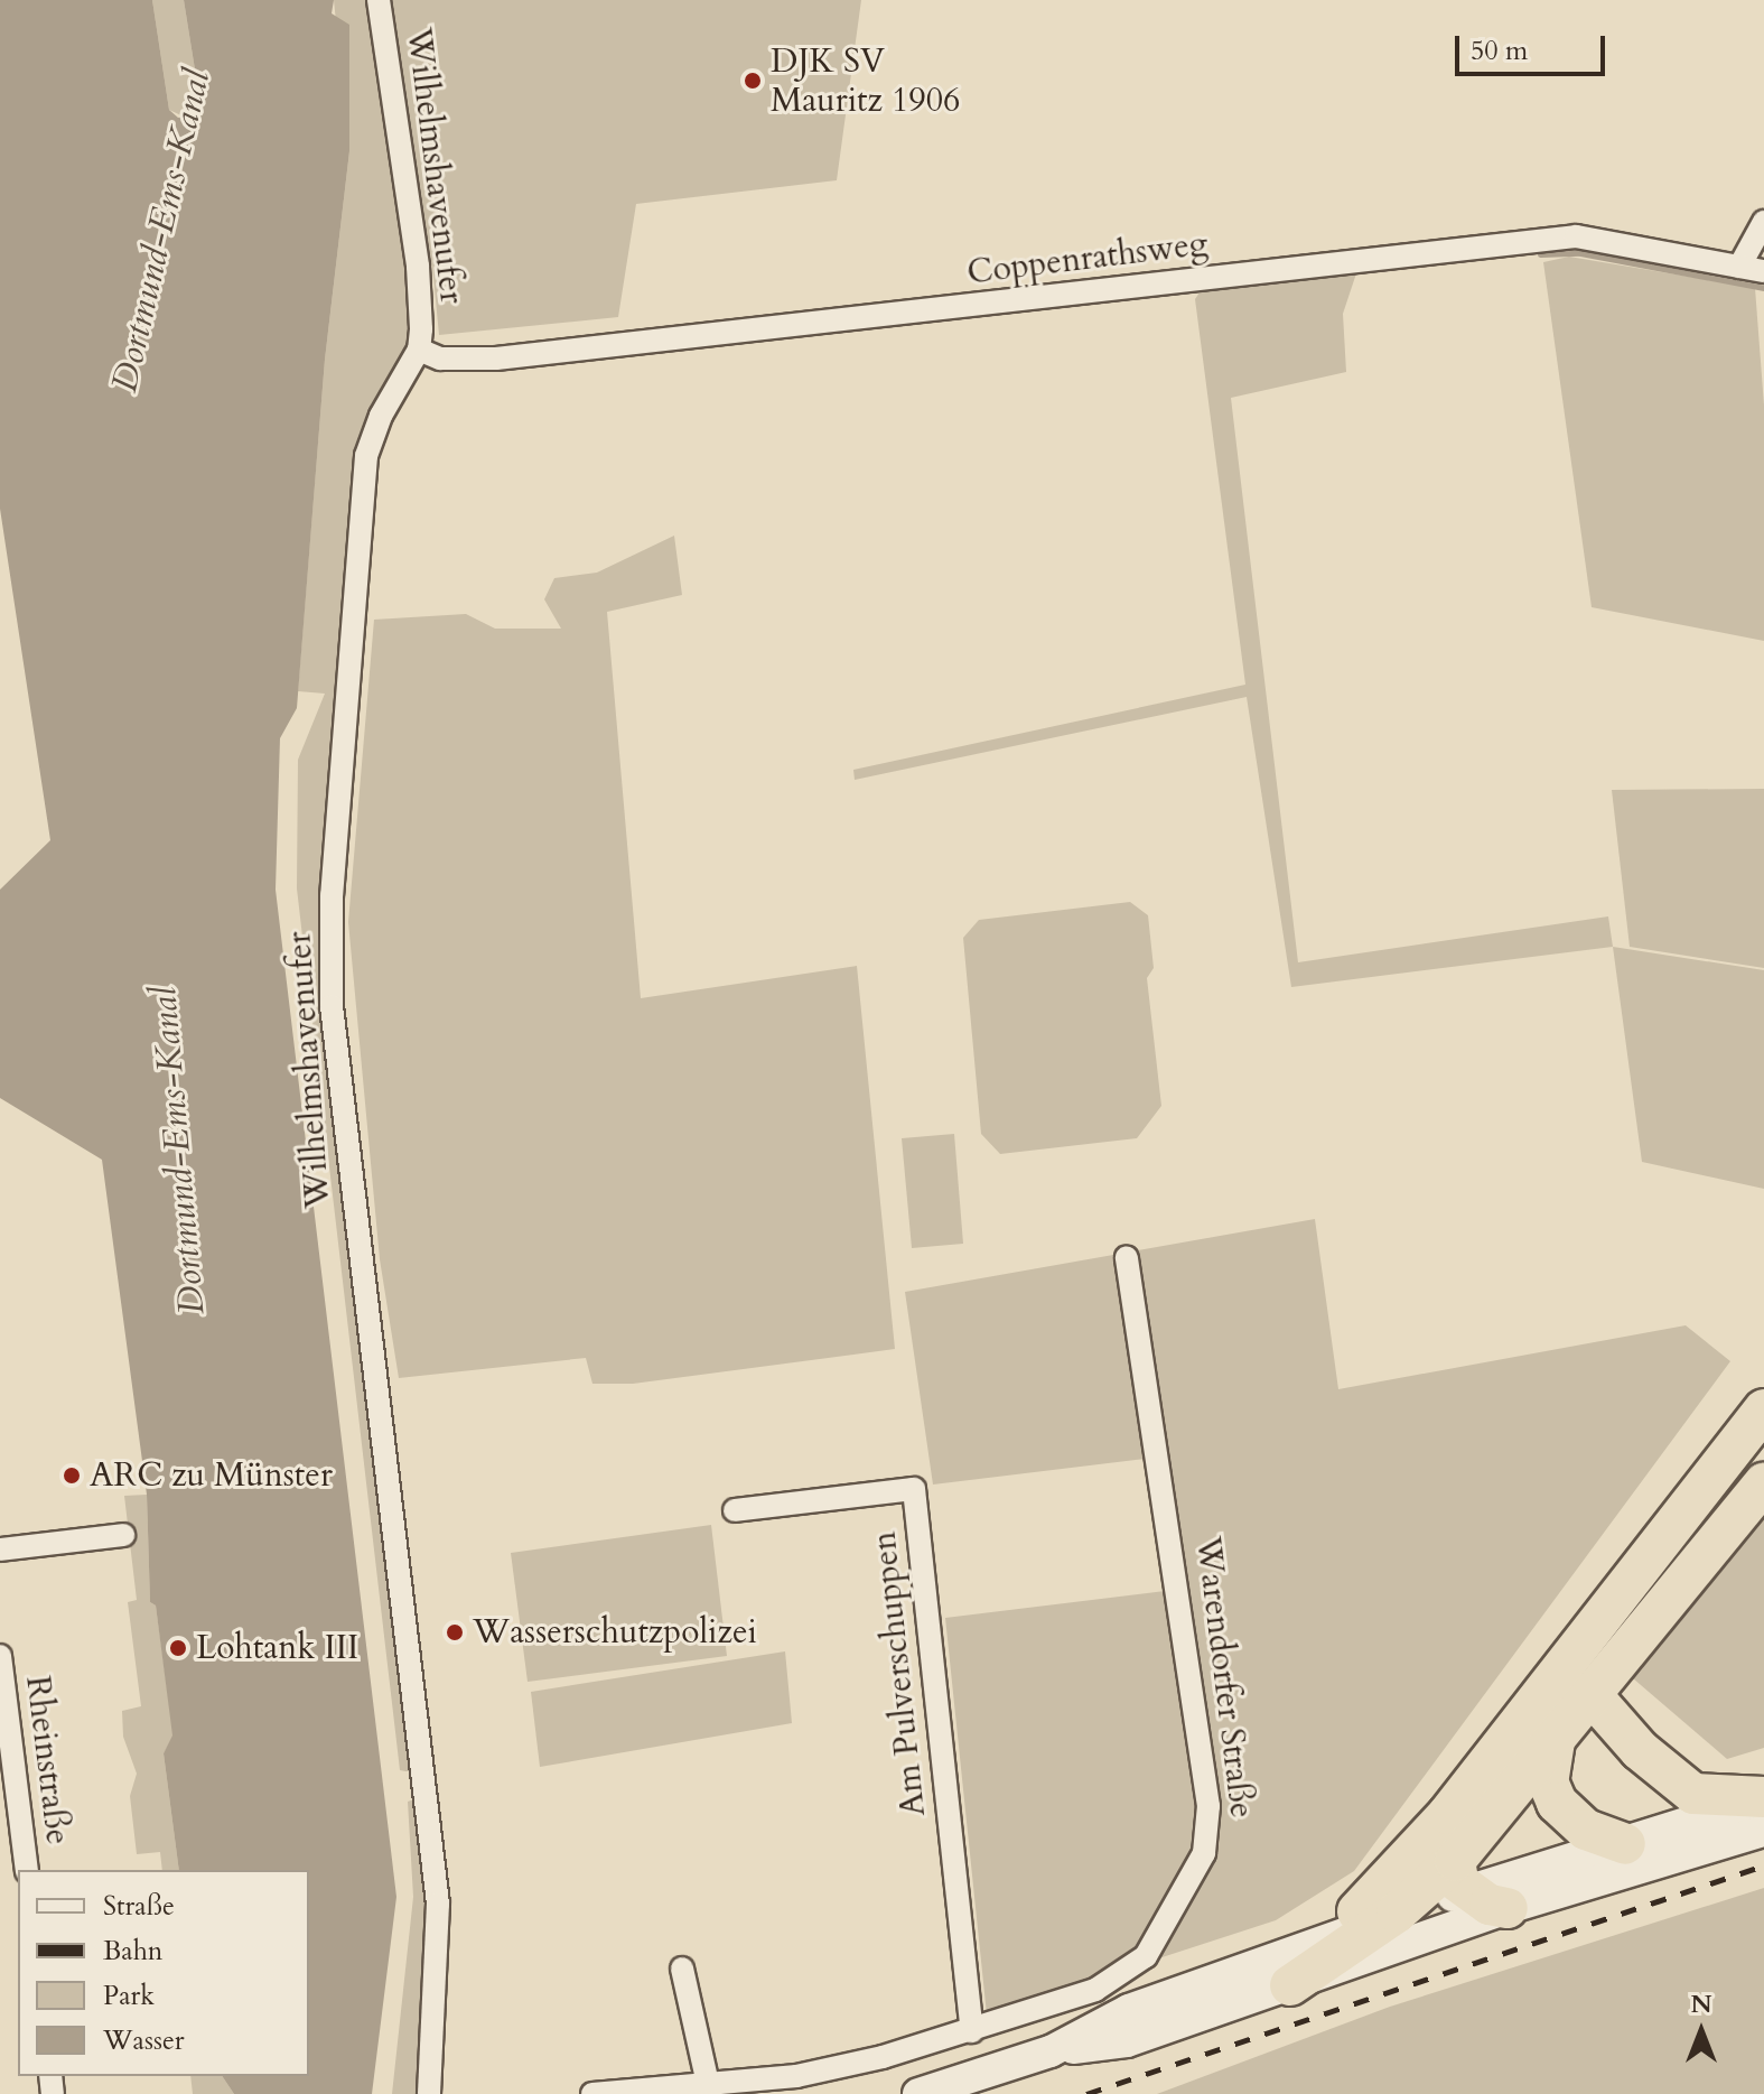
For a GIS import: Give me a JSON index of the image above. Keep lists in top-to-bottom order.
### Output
{
  "streets": {
    "street": [
      "Wilhelmshavenufer",
      "Coppenrathsweg",
      "Am Pulverschuppen",
      "Warendorfer Straße",
      "Rheinstraße"
    ]
  },
  "crossings": [
    ["Wilhelmshavenufer", "Coppenrathsweg"],
    ["Am Pulverschuppen", "Warendorfer Straße"]
  ],
  "water": ["Dortmund-Ems-Kanal"],
  "places": [
    "DJK SV Mauritz 1906",
    "ARC zu Münster",
    "Wasserschutzpolizei",
    "Lohtank III"
  ],
  "legend": [
    "Straße",
    "Bahn",
    "Park",
    "Wasser"
  ],
  "scale_bar": "50 m",
  "north": "top"
}
